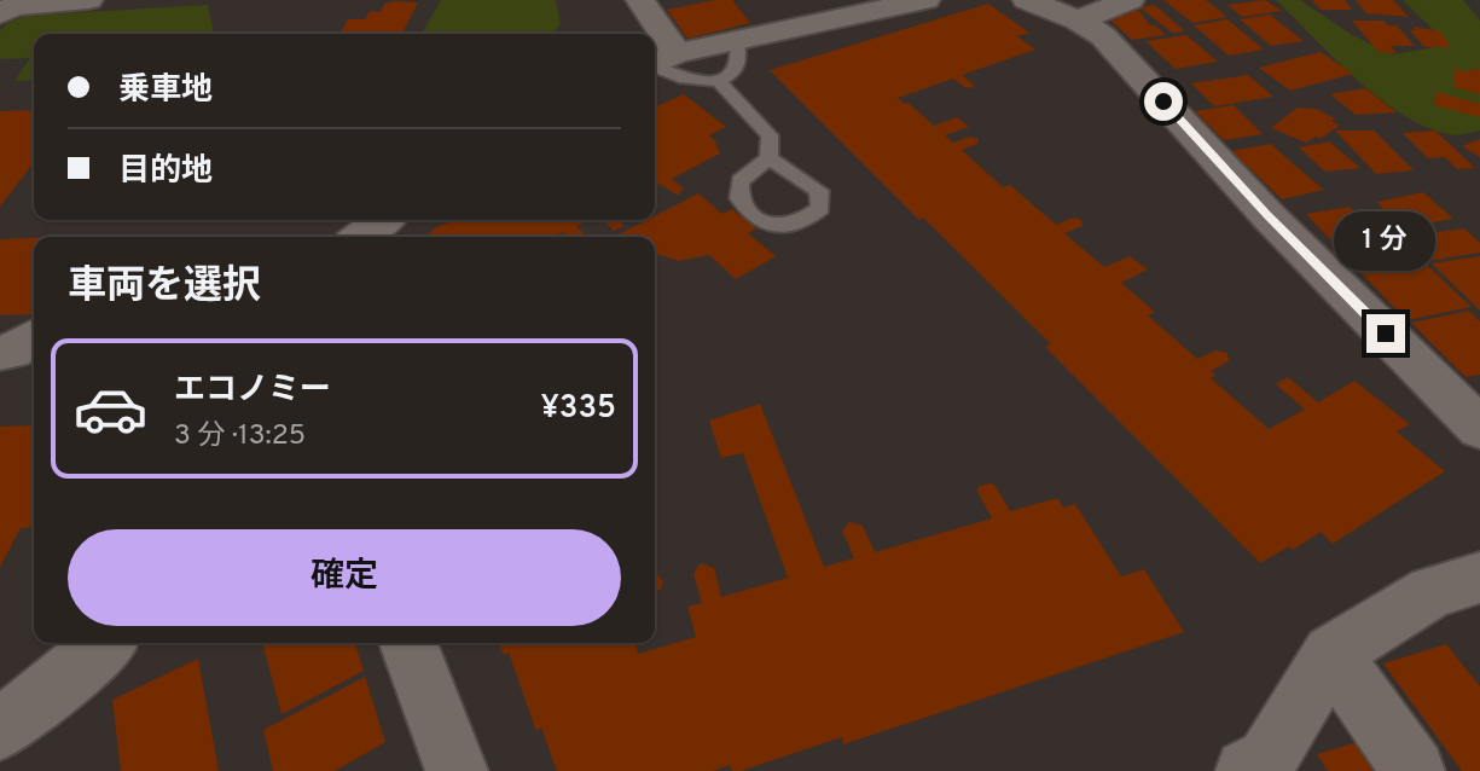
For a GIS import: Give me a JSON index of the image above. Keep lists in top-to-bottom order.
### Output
{
  "page": {
    "banner": ["乗車地", "目的地"],
    "bubble": "1 分",
    "heading": "車両を選択",
    "list": [
      {
        "name": "エコノミー",
        "note": "3 分 · 13:25",
        "value": "¥335"
      }
    ],
    "buttons": "確定"
  }
}
